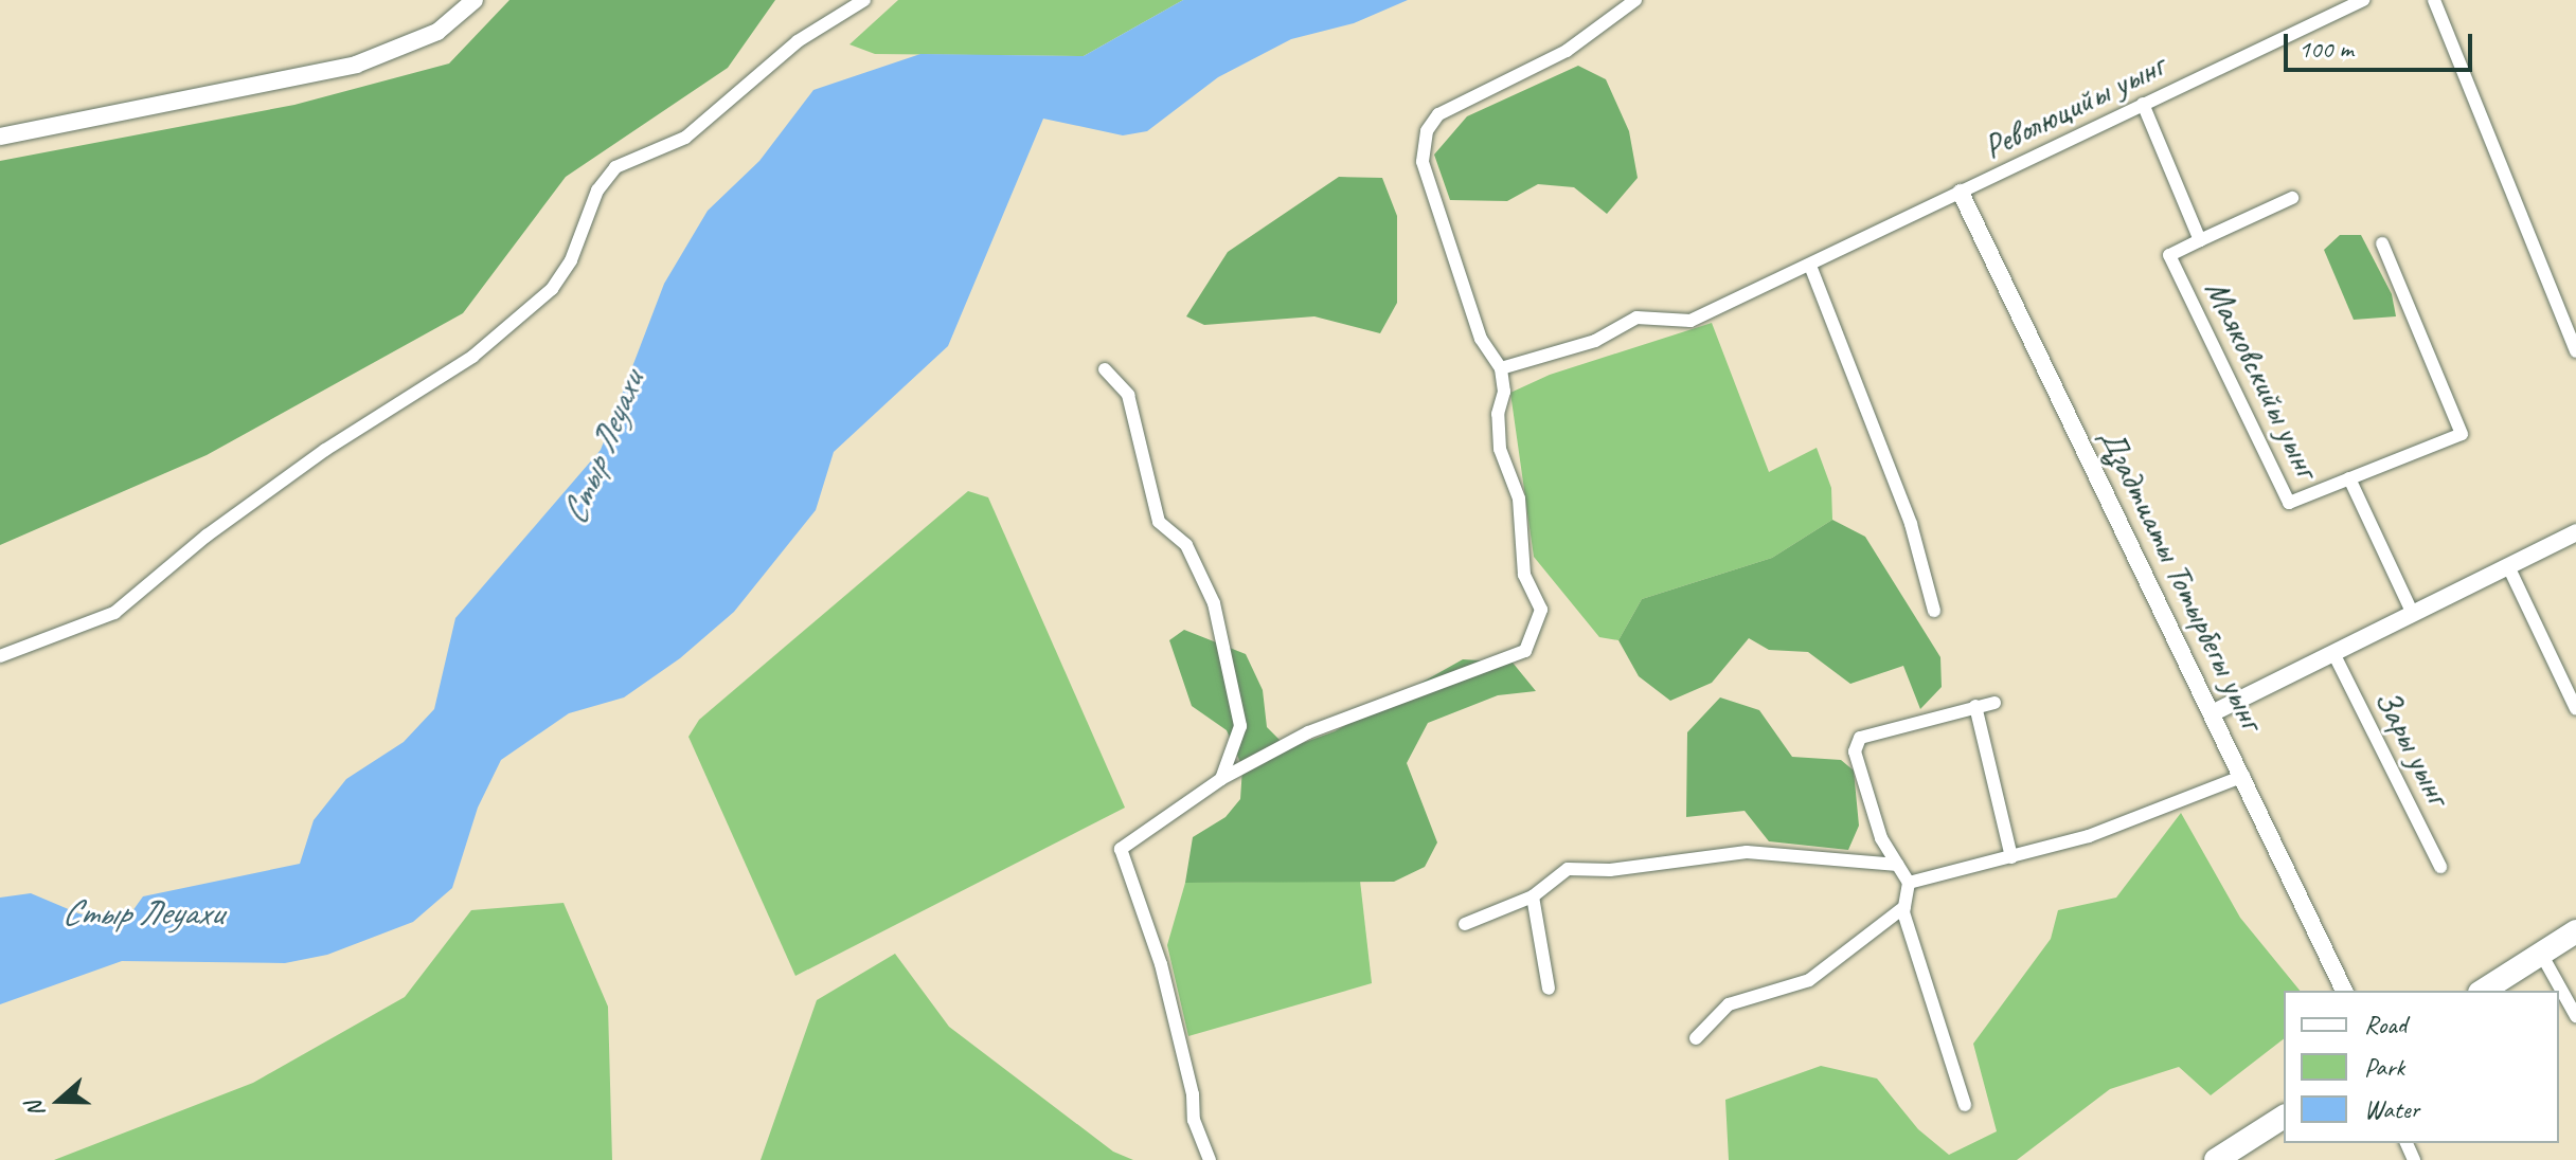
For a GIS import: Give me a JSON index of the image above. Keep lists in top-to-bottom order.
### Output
{
  "streets": {
    "street": [
      "Революцийы уынг",
      "Маяковскийы уынг",
      "Дзадтиаты Тотырбегы уынг",
      "Зары уынг"
    ]
  },
  "crossings": [
    ["Революцийы уынг", "Маяковскийы уынг"],
    ["Революцийы уынг", "Дзадтиаты Тотырбегы уынг"]
  ],
  "water": ["Стыр Леуахи"],
  "legend": ["Road", "Park", "Water"],
  "scale_bar": "100 m",
  "north": "left"
}
